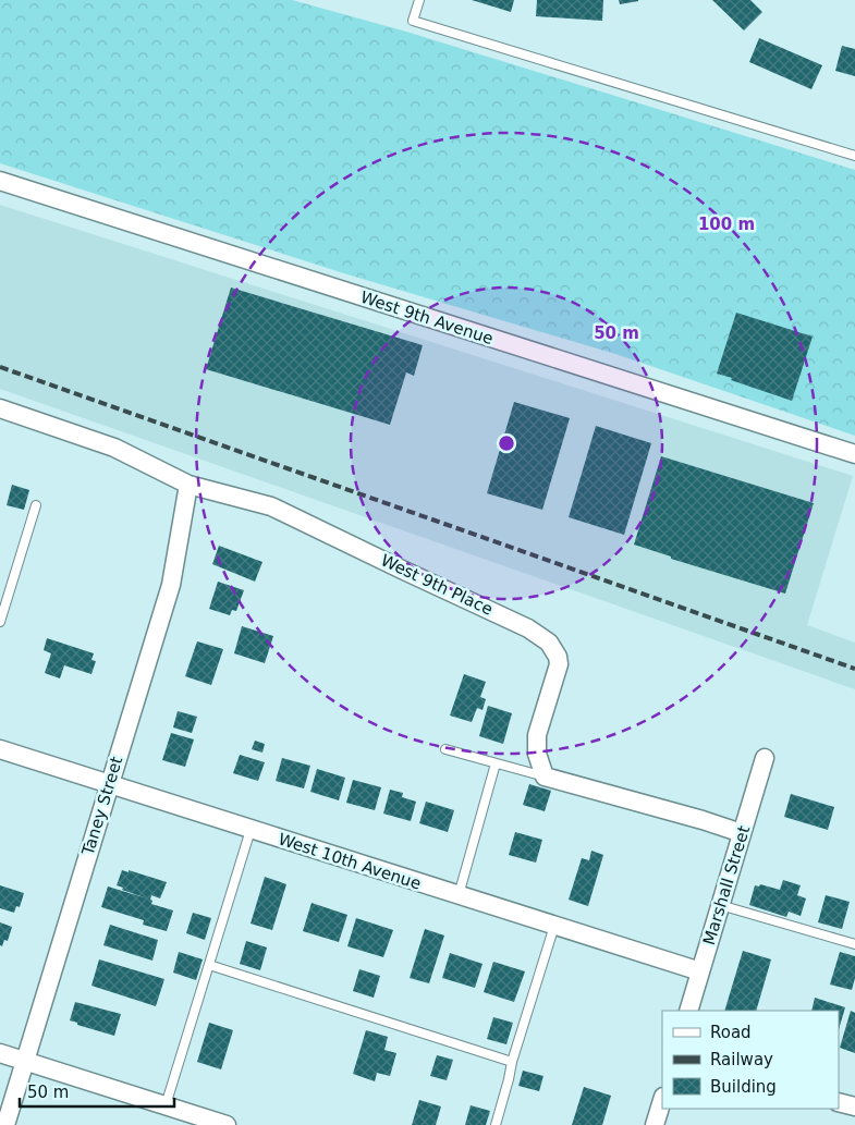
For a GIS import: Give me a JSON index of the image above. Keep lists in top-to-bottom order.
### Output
{
  "streets": {
    "street": [
      "West 9th Avenue",
      "West 9th Place",
      "Taney Street",
      "West 10th Avenue",
      "Marshall Street"
    ]
  },
  "crossings": [
    ["West 9th Place", "Taney Street"],
    ["Taney Street", "West 10th Avenue"],
    ["West 10th Avenue", "Marshall Street"]
  ],
  "legend": ["Road", "Railway", "Building"],
  "scale_bar": "50 m",
  "rings": ["100 m", "50 m"]
}
